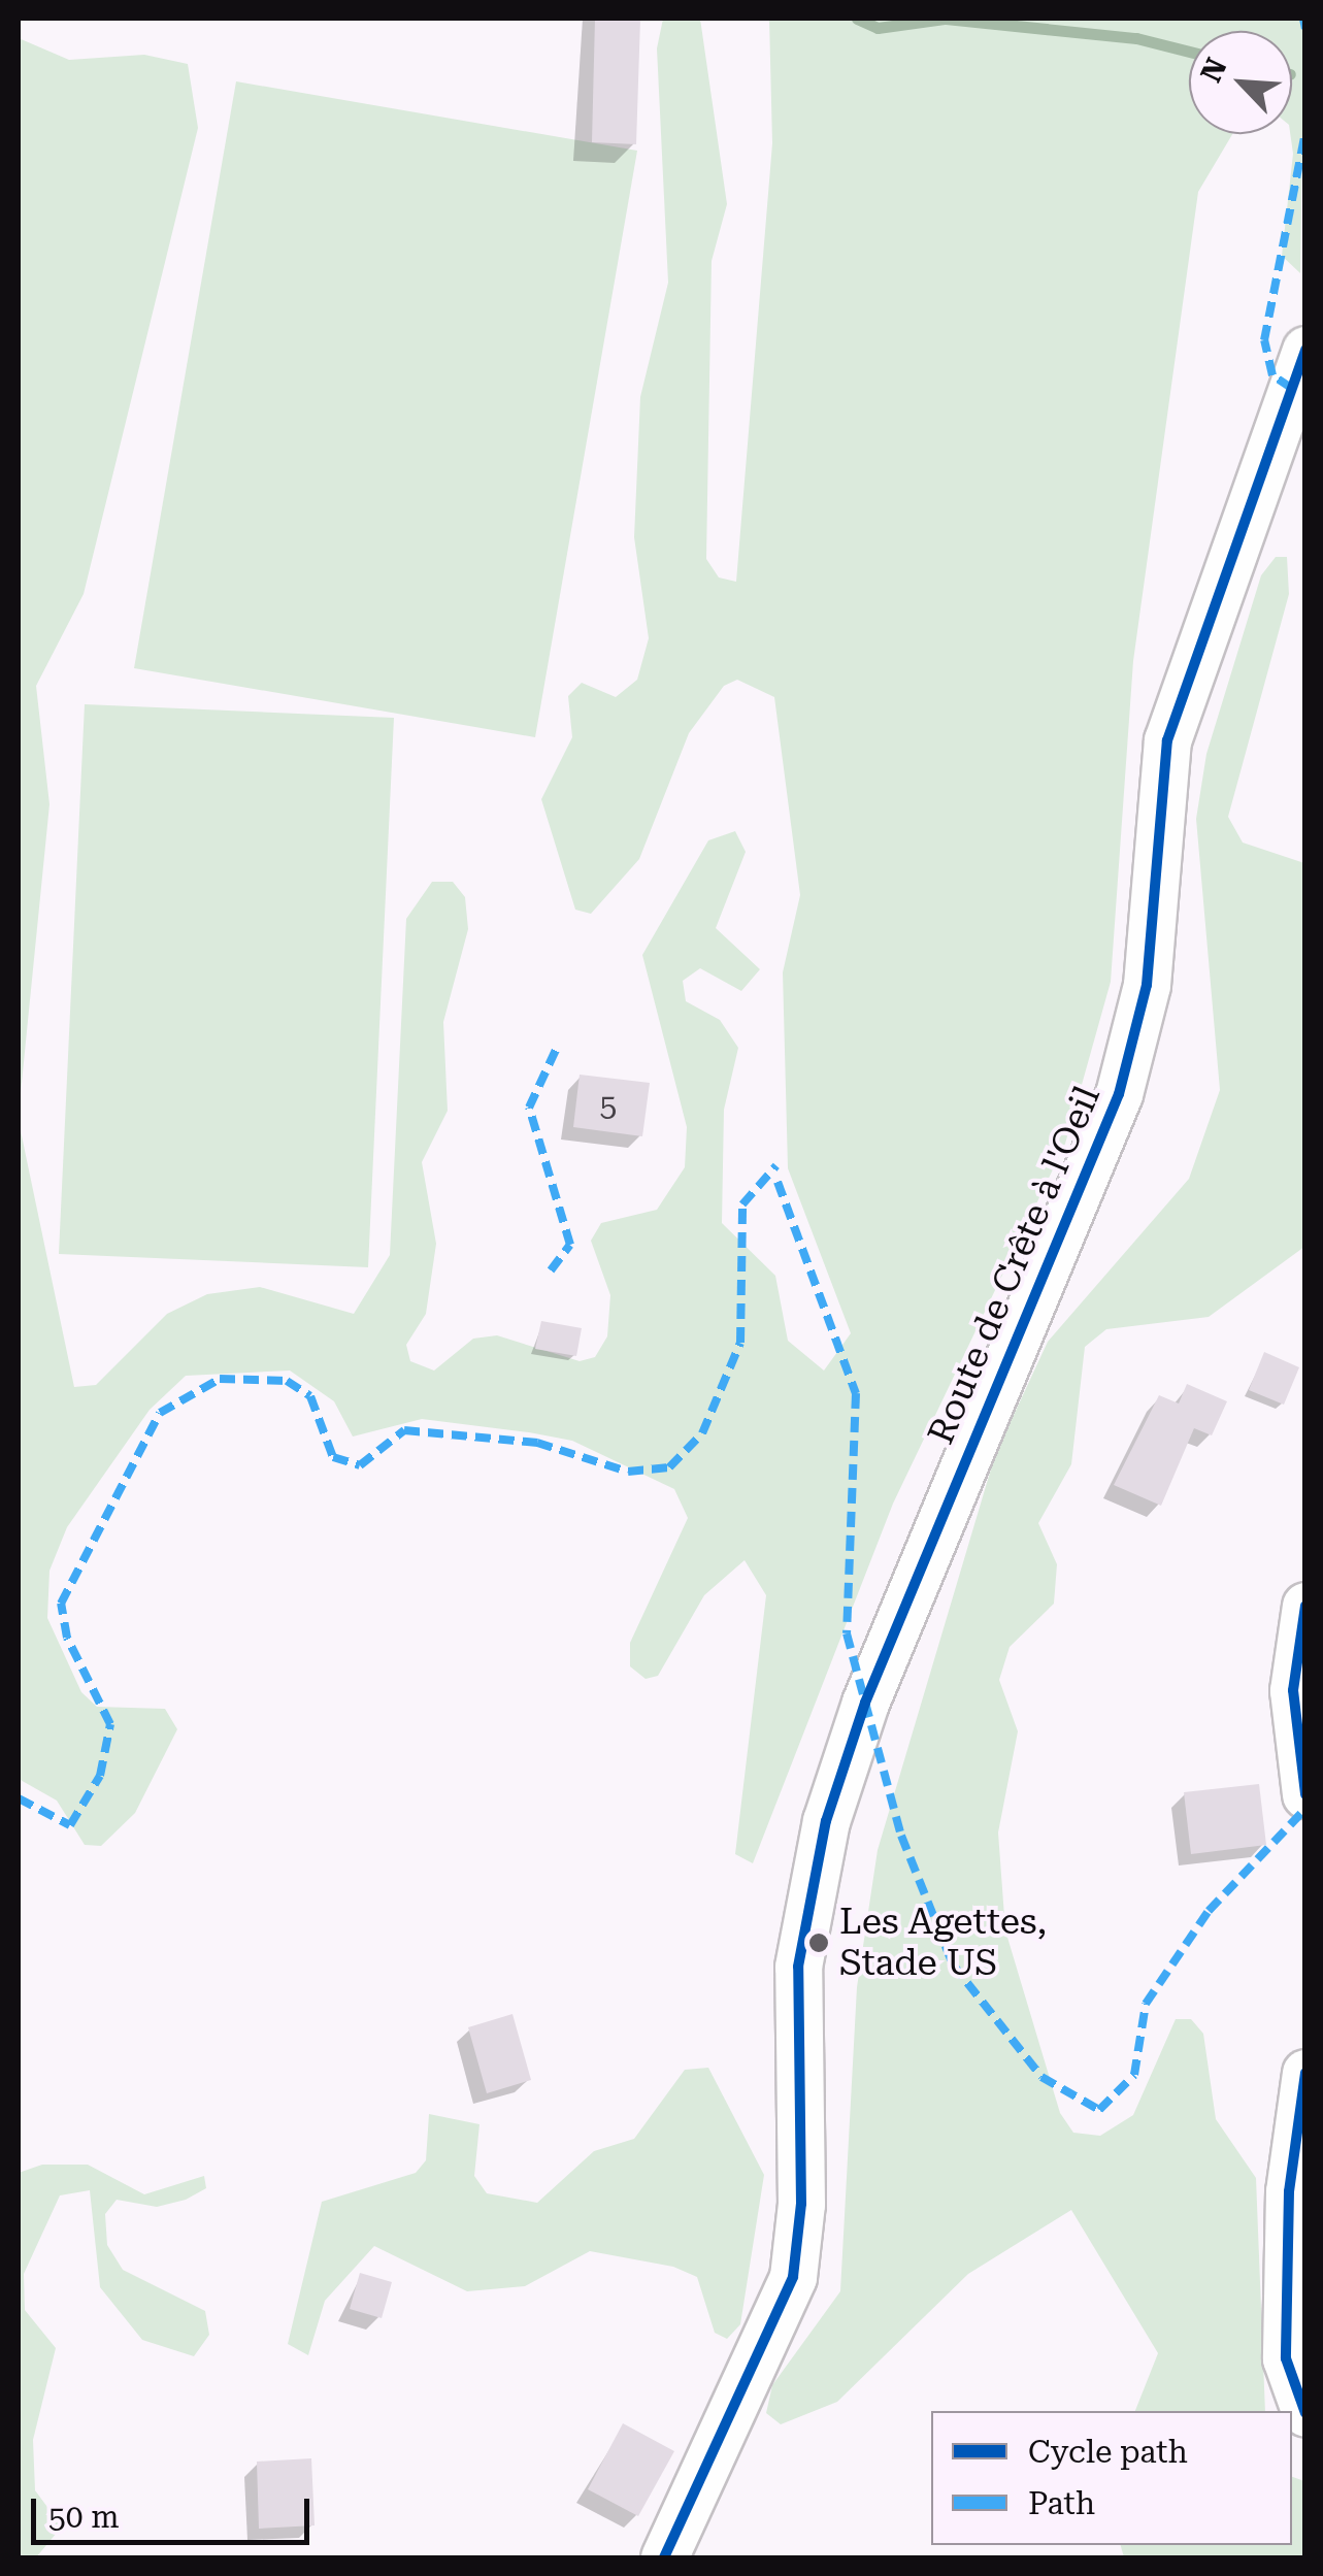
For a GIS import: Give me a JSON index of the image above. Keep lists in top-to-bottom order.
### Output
{
  "streets": {
    "street": ["Route de Crête à l'Oeil"]
  },
  "places": ["Les Agettes, Stade US"],
  "house_numbers": ["5"],
  "legend": ["Cycle path", "Path"],
  "scale_bar": "50 m",
  "north": "top left"
}
